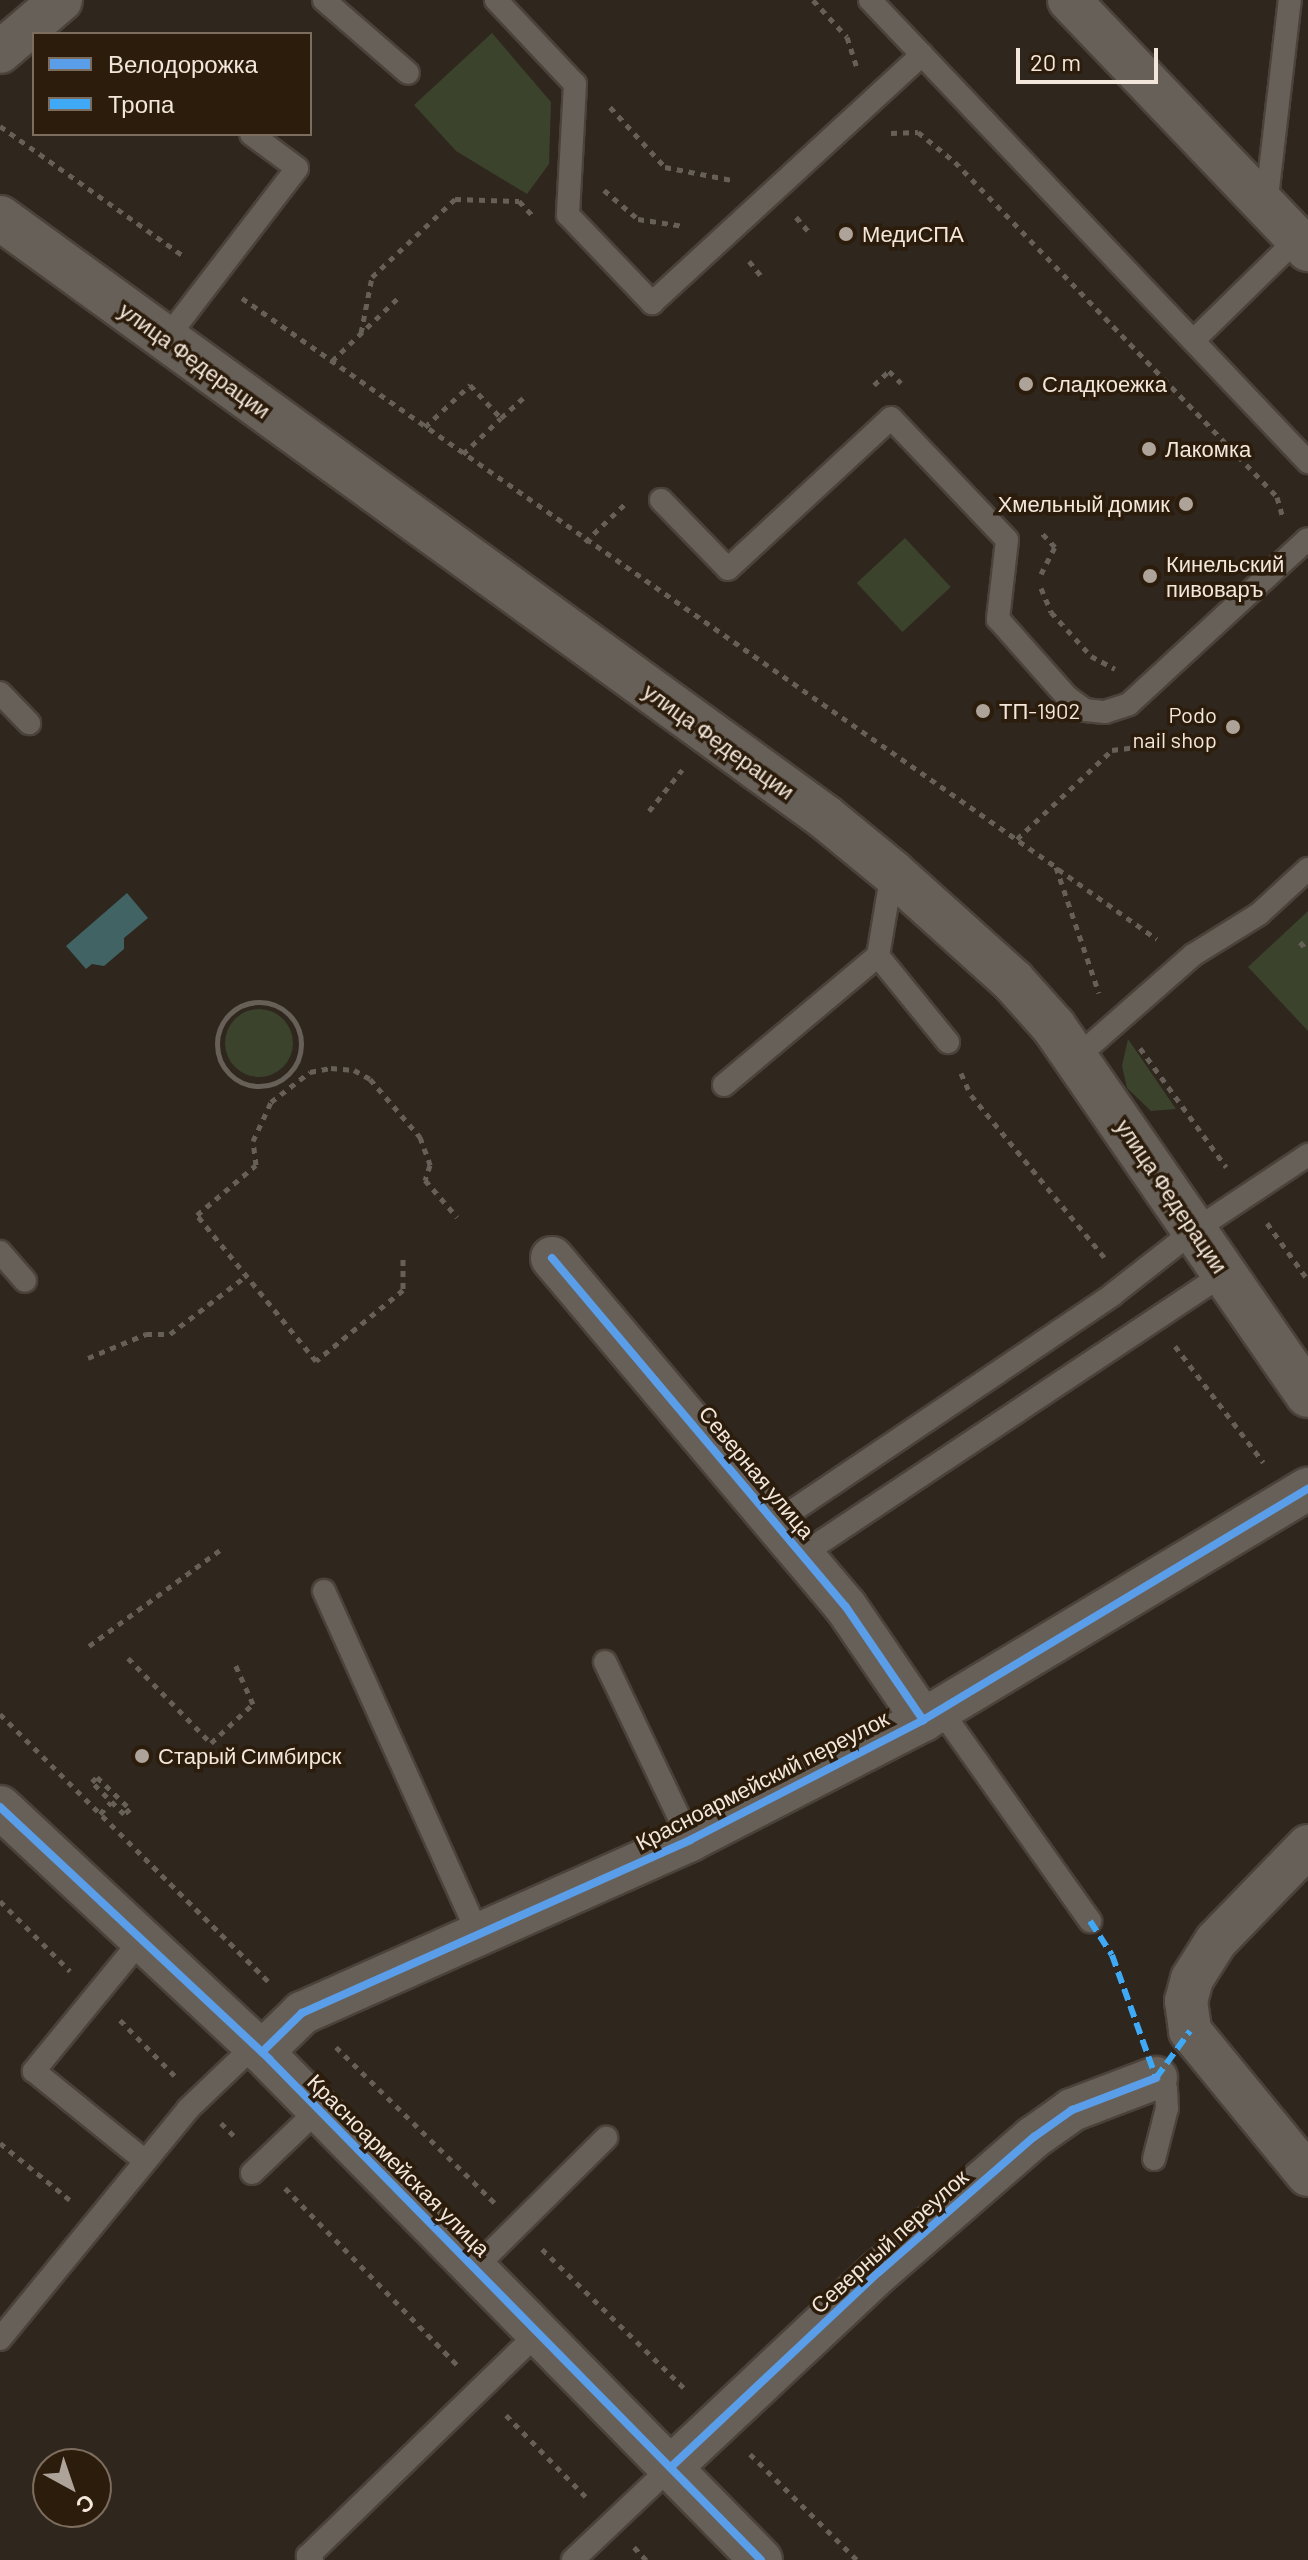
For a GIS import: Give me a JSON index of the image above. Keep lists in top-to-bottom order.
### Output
{
  "streets": {
    "main road": ["улица Федерации"],
    "street": [
      "Северная улица",
      "Красноармейский переулок",
      "Красноармейская улица",
      "Северный переулок"
    ]
  },
  "crossings": [
    ["Северная улица", "Красноармейский переулок"],
    ["Красноармейский переулок", "Красноармейская улица"],
    ["Красноармейская улица", "Северный переулок"]
  ],
  "places": [
    "МедиСПА",
    "Сладкоежка",
    "Лакомка",
    "Хмельный домик",
    "Кинельский пивоваръ",
    "ТП-1902",
    "Podo nail shop",
    "Старый Симбирск"
  ],
  "legend": ["Велодорожка", "Тропа"],
  "scale_bar": "20 m",
  "north": "bottom right"
}
